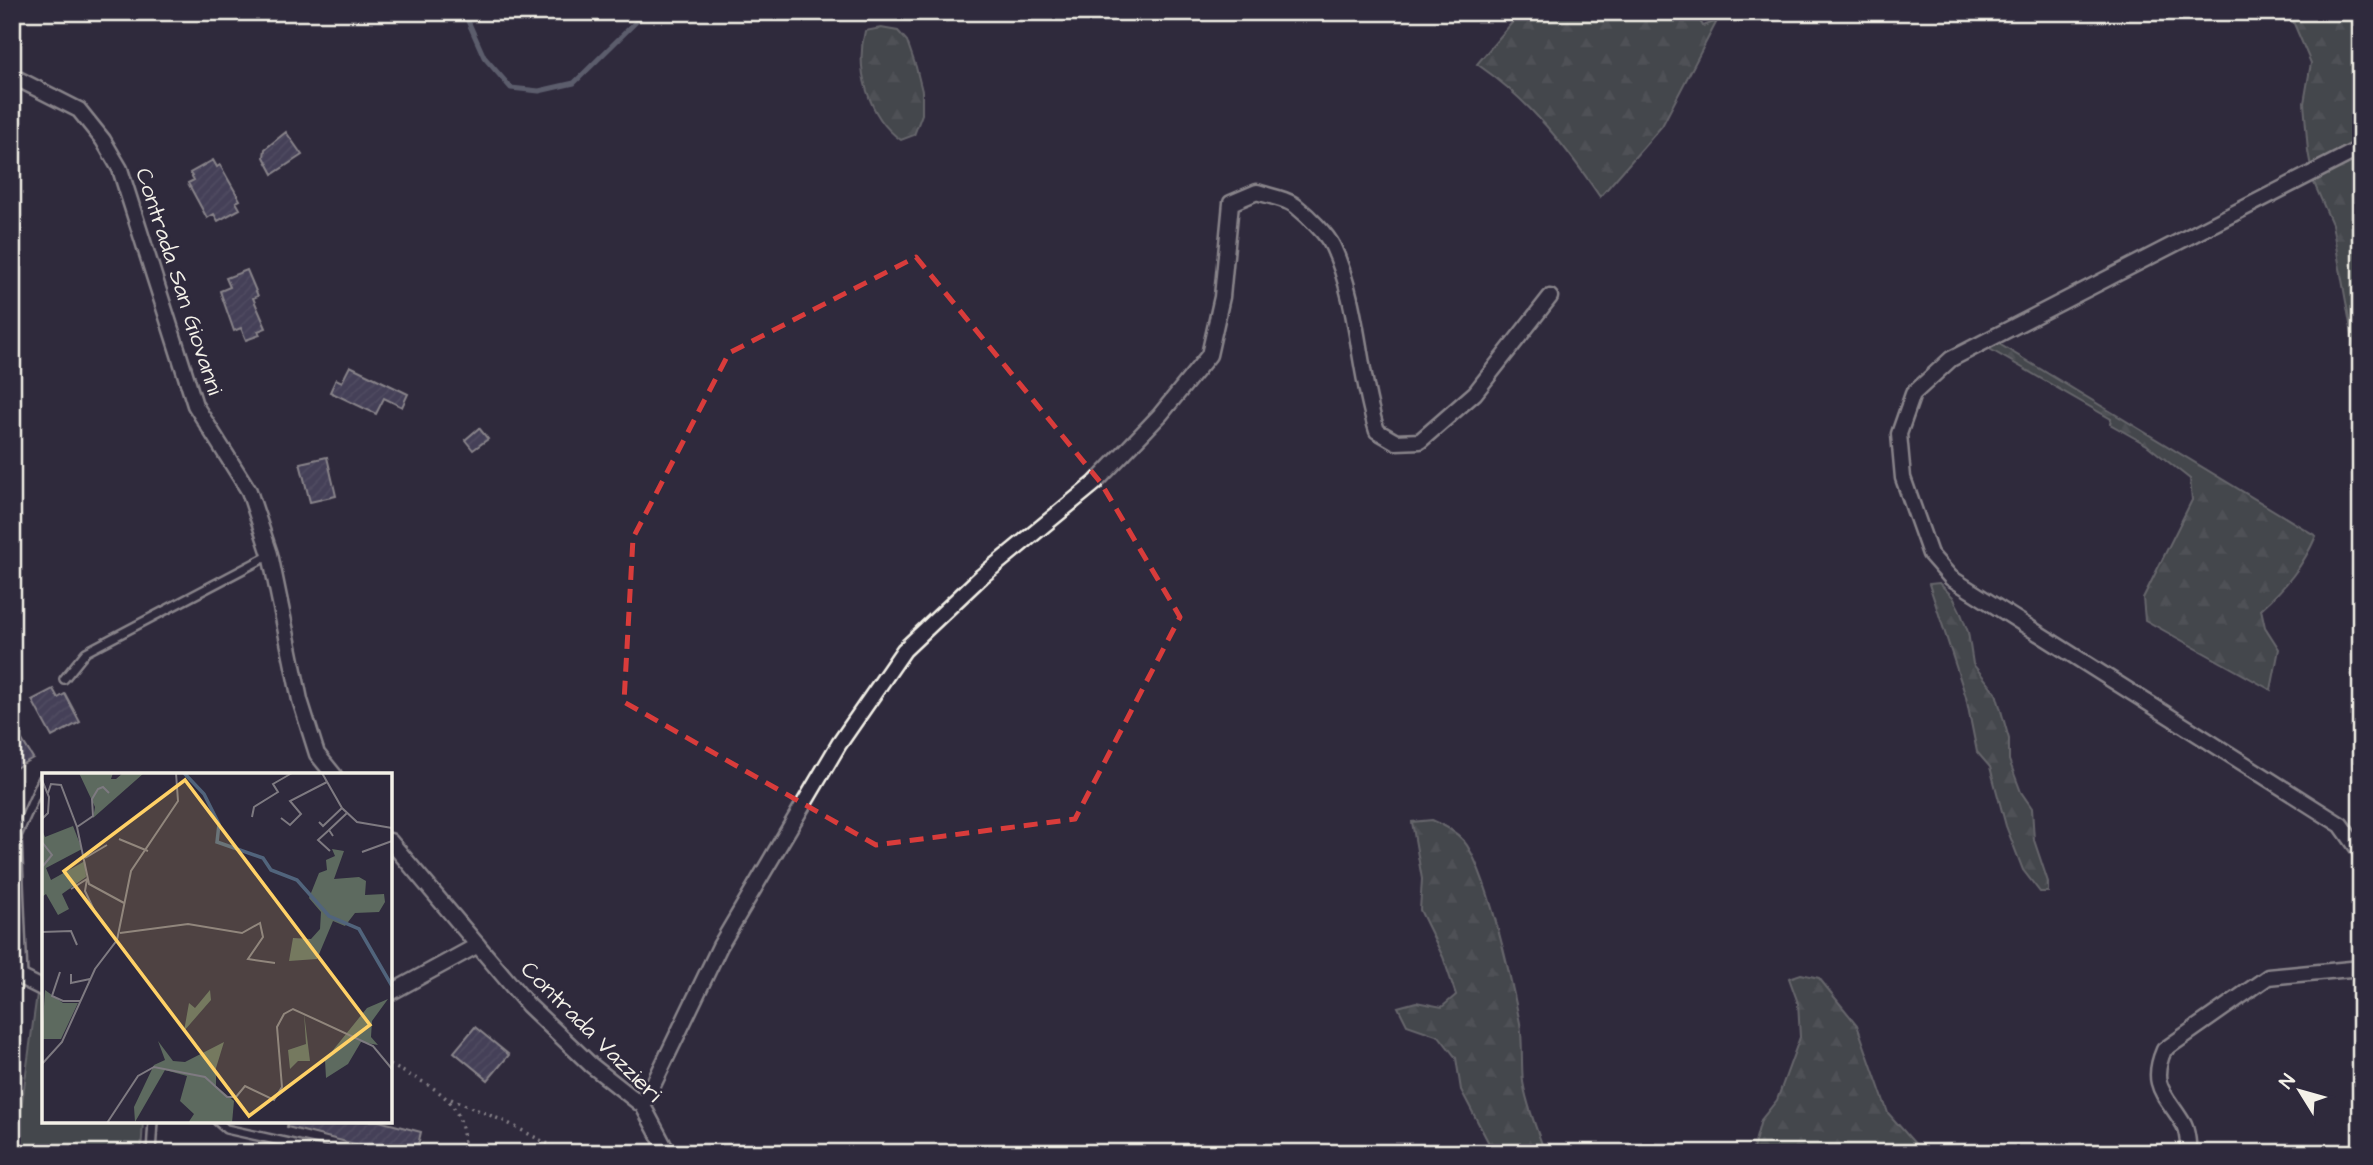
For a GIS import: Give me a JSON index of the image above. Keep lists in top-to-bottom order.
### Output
{
  "streets": {
    "street": ["Contrada San Giovanni", "Contrada Vazzieri"]
  },
  "north": "top left"
}
